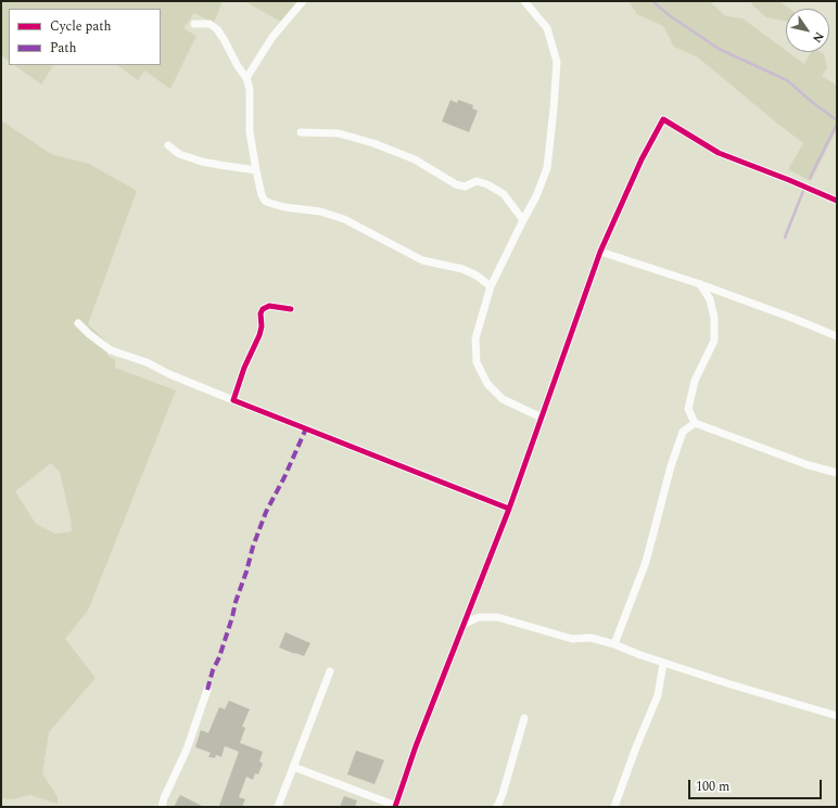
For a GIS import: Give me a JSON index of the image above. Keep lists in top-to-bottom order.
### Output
{
  "legend": ["Cycle path", "Path"],
  "scale_bar": "100 m",
  "north": "bottom right"
}
